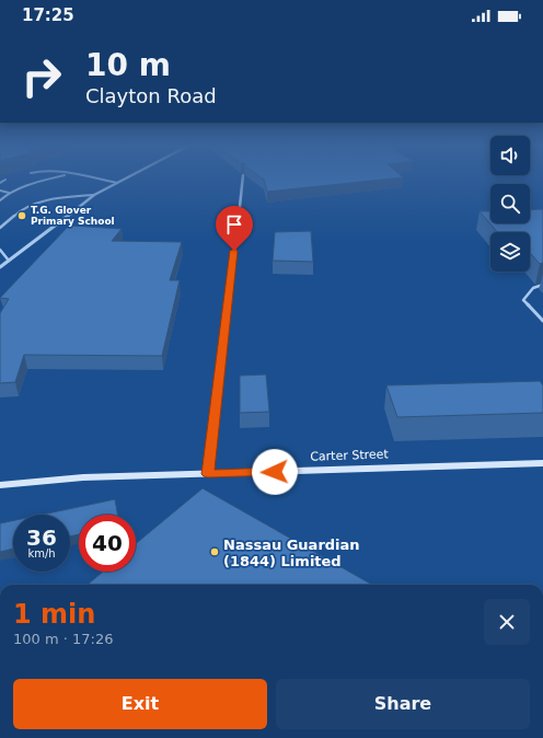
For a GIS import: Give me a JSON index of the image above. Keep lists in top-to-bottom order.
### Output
{
  "streets": {
    "street": ["Carter Street"]
  },
  "places": ["T.G. Glover Primary School", "Nassau Guardian (1844) Limited"],
  "page": {
    "status": "17:25",
    "turn": ["10 m", "Clayton Road"],
    "speed": "36 km/h",
    "limit": "40",
    "heading": ["1 min", "100 m · 17:26"],
    "buttons": ["Exit", "Share"]
  }
}
